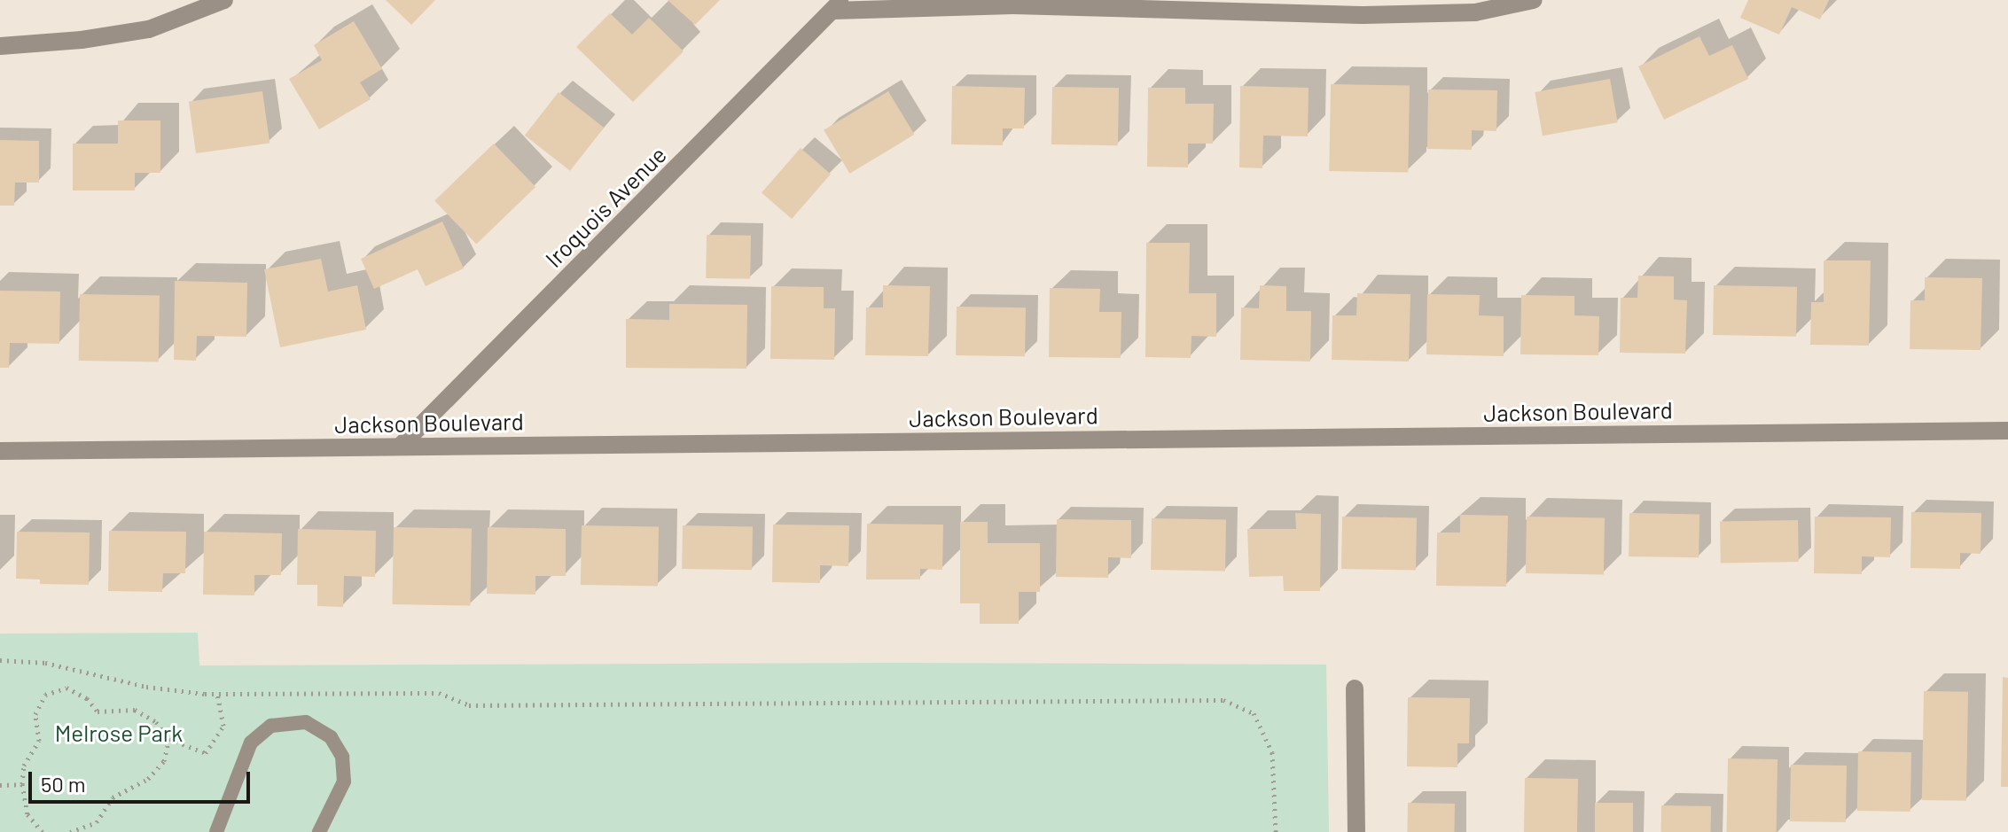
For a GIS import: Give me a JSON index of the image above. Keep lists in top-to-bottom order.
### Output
{
  "streets": {
    "street": ["Iroquois Avenue", "Jackson Boulevard"]
  },
  "crossings": [
    ["Iroquois Avenue", "Jackson Boulevard"]
  ],
  "parks": ["Melrose Park"],
  "scale_bar": "50 m"
}
